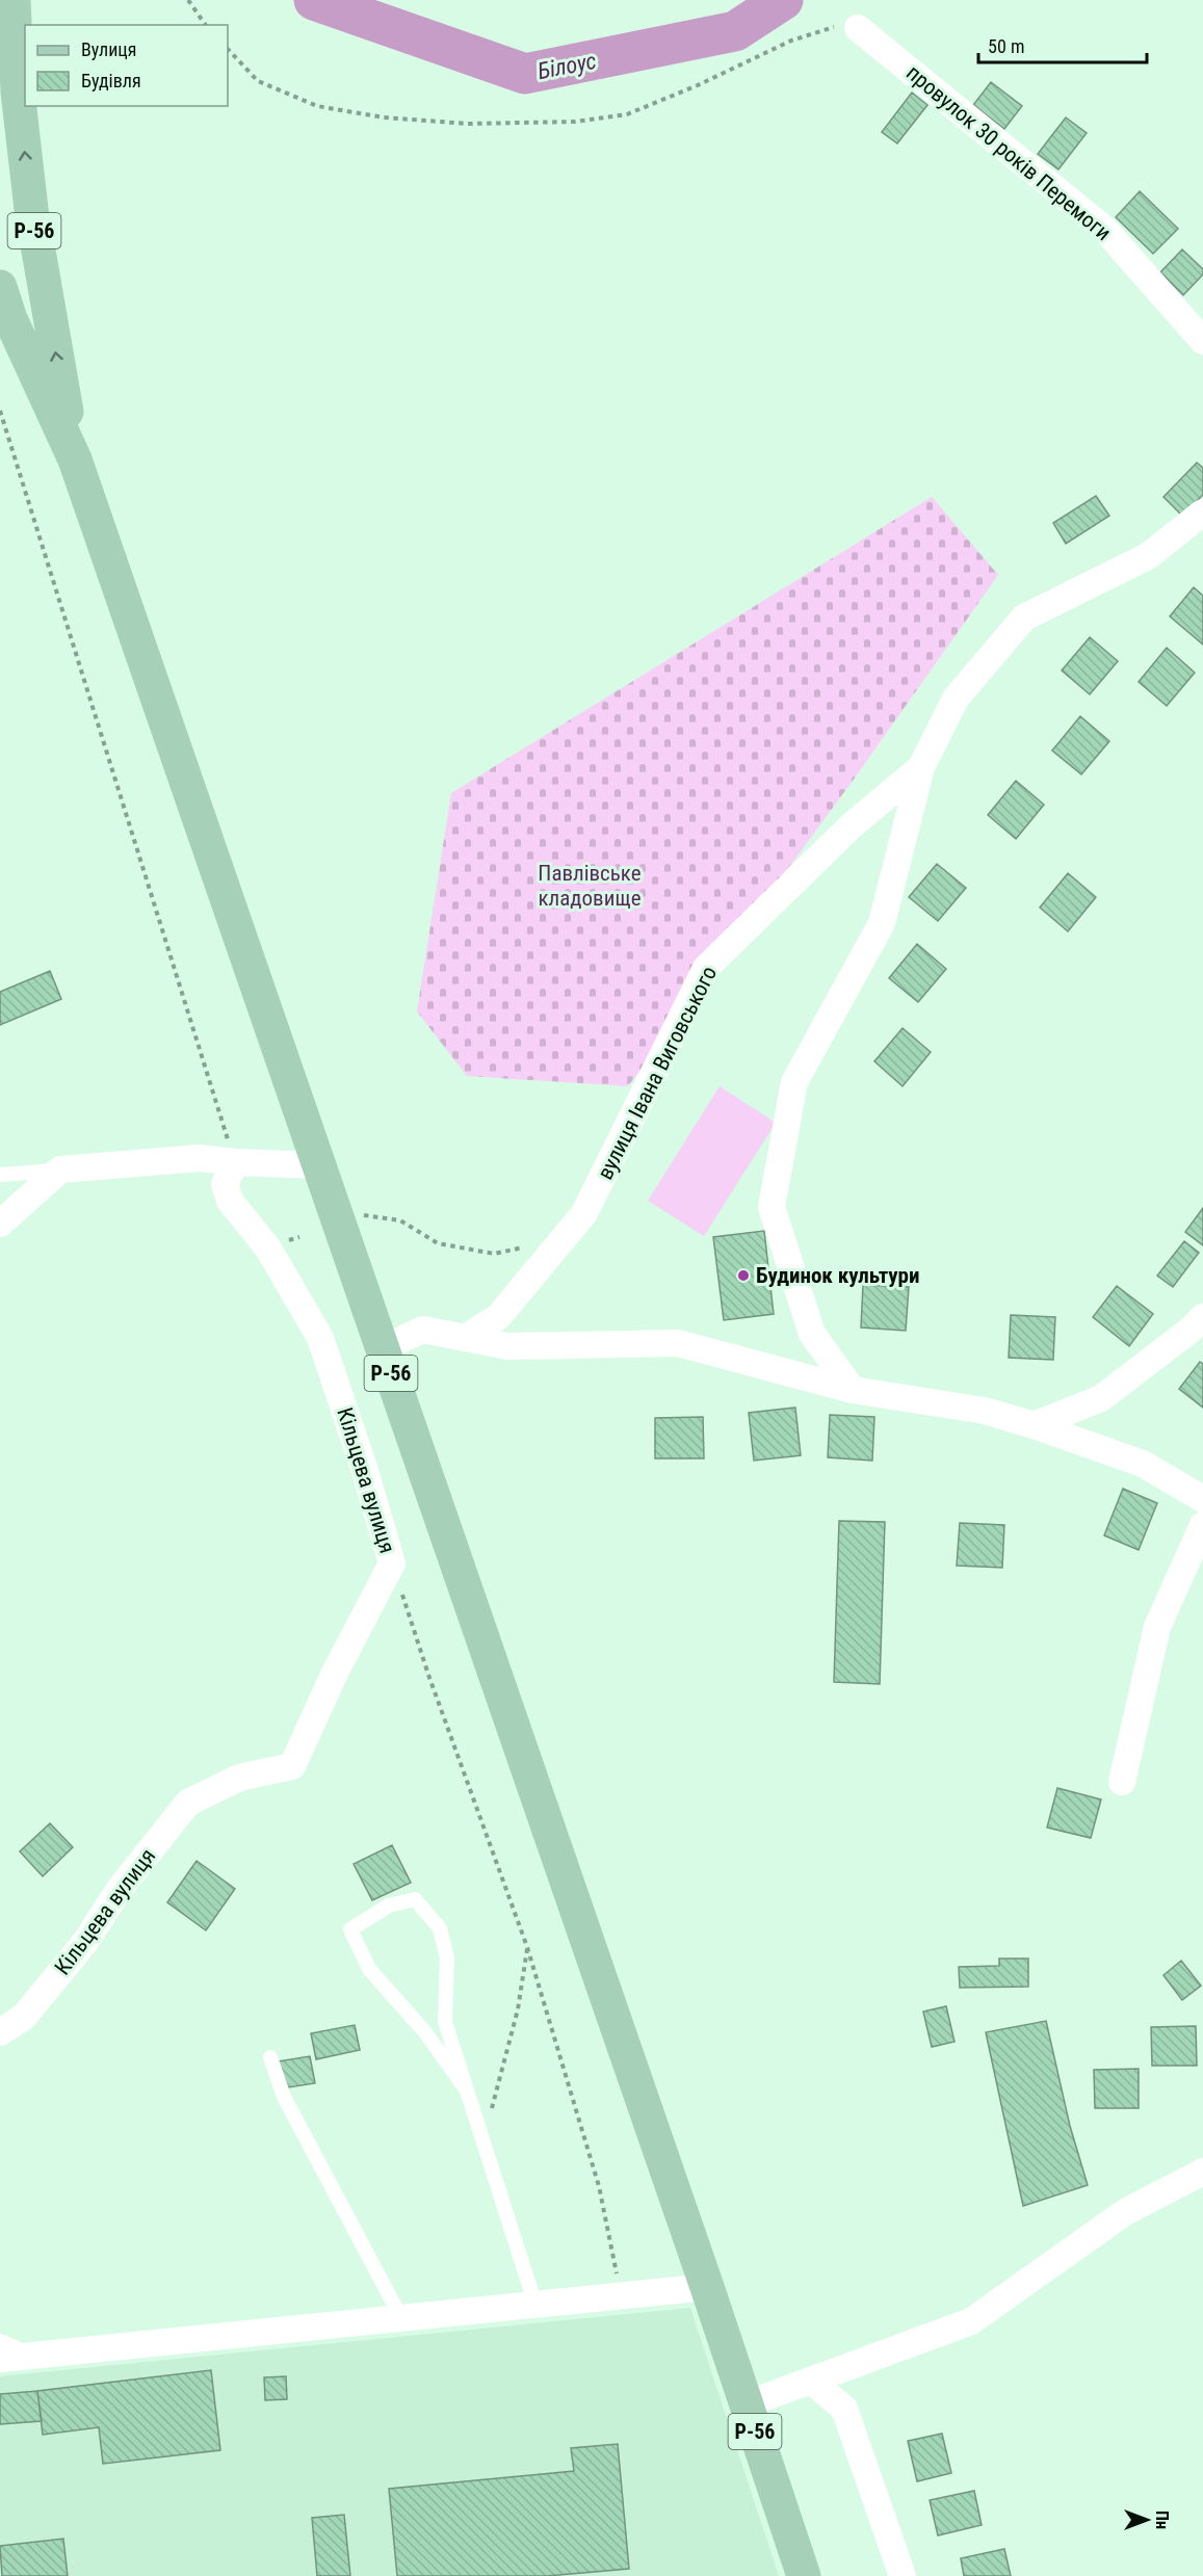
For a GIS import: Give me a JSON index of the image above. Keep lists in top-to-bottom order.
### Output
{
  "streets": {
    "main road": ["Р-56"],
    "street": ["провулок 30 років Перемоги", "вулиця Івана Виговського", "Кільцева вулиця"]
  },
  "water": ["Білоус"],
  "parks": ["Павлівське кладовище"],
  "places": ["Будинок культури"],
  "legend": ["Вулиця", "Будівля"],
  "scale_bar": "50 m",
  "north": "right"
}
